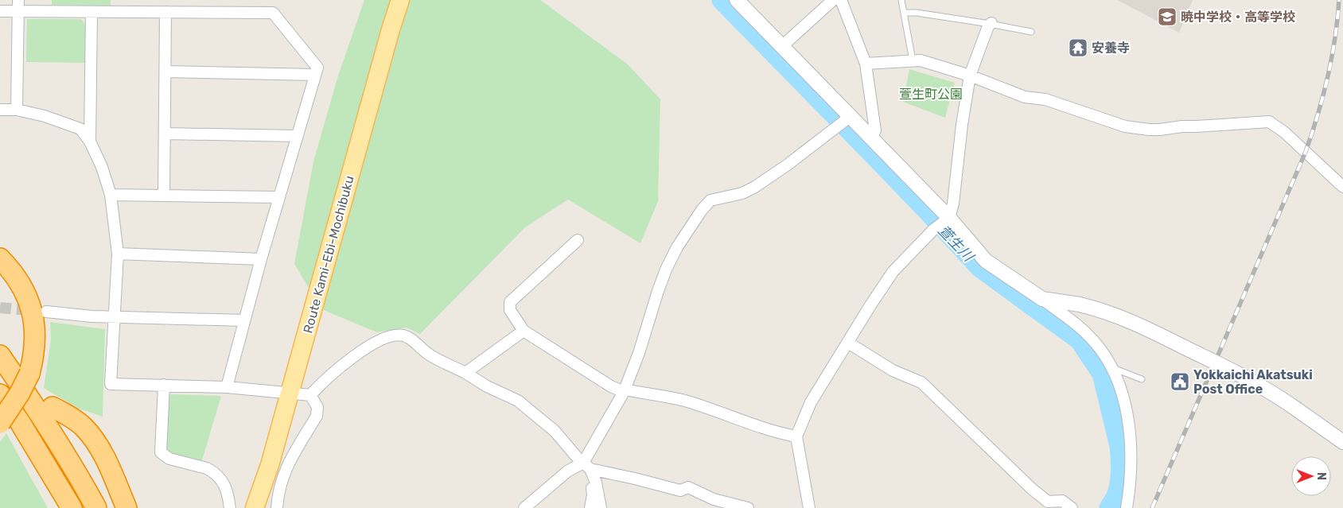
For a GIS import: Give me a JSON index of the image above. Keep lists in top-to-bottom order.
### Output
{
  "streets": {
    "main road": ["Route Kami-Ebi-Mochibuku"]
  },
  "water": ["萱生川"],
  "parks": ["萱生町公園"],
  "places": {
    "school or university": ["暁中学校・高等学校"],
    "temple": ["安養寺"],
    "public building": ["Yokkaichi Akatsuki Post Office"]
  },
  "north": "right"
}
